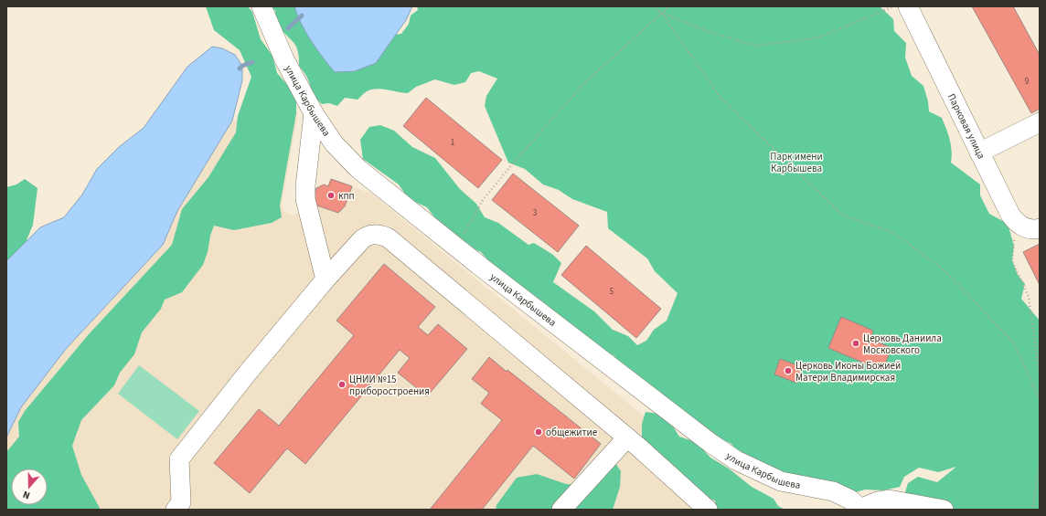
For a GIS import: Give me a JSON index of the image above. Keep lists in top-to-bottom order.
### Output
{
  "streets": {
    "street": ["улица Карбышева", "Парковая улица"]
  },
  "parks": ["Парк имени Карбышева"],
  "places": [
    "кпп",
    "Церковь Даниила Московского",
    "Церковь Иконы Божией Матери Владимирская",
    "ЦНИИ №15 приборостроения",
    "общежитие"
  ],
  "house_numbers": [
    "9",
    "1",
    "3",
    "5"
  ],
  "north": "bottom"
}
